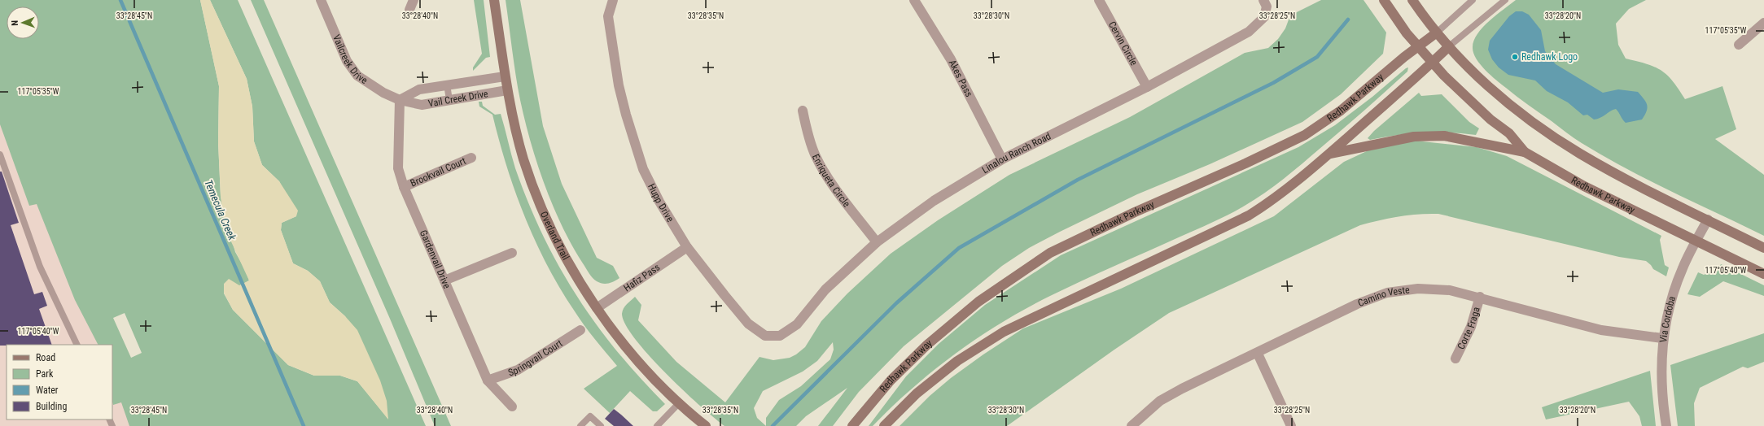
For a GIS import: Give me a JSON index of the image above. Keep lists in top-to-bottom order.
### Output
{
  "streets": {
    "main road": ["Redhawk Parkway", "Overland Trail"],
    "street": [
      "Cervin Circle",
      "Vailcreek Drive",
      "Akes Pass",
      "Vail Creek Drive",
      "Linalou Ranch Road",
      "Brookvail Court",
      "Enriqueta Circle",
      "Hupp Drive",
      "Gardenvail Drive",
      "Hafiz Pass",
      "Camino Veste",
      "Via Cordoba",
      "Corte Fraga",
      "Springvail Court"
    ]
  },
  "crossings": [
    ["Cervin Circle", "Linalou Ranch Road"],
    ["Vailcreek Drive", "Vail Creek Drive"],
    ["Vailcreek Drive", "Gardenvail Drive"],
    ["Akes Pass", "Linalou Ranch Road"],
    ["Redhawk Parkway", "Via Cordoba"],
    ["Vail Creek Drive", "Overland Trail"],
    ["Vail Creek Drive", "Gardenvail Drive"],
    ["Linalou Ranch Road", "Enriqueta Circle"],
    ["Linalou Ranch Road", "Hupp Drive"],
    ["Brookvail Court", "Gardenvail Drive"],
    ["Hupp Drive", "Hafiz Pass"],
    ["Overland Trail", "Hafiz Pass"],
    ["Gardenvail Drive", "Springvail Court"],
    ["Camino Veste", "Via Cordoba"],
    ["Camino Veste", "Corte Fraga"]
  ],
  "water": ["Temecula Creek"],
  "places": ["Redhawk Logo"],
  "legend": [
    "Road",
    "Park",
    "Water",
    "Building"
  ],
  "north": "left",
  "coordinates": [
    "33°28'45\"N",
    "33°28'40\"N",
    "33°28'35\"N",
    "33°28'30\"N",
    "33°28'25\"N",
    "33°28'20\"N",
    "117°05'35\"W",
    "117°05'40\"W"
  ]
}
